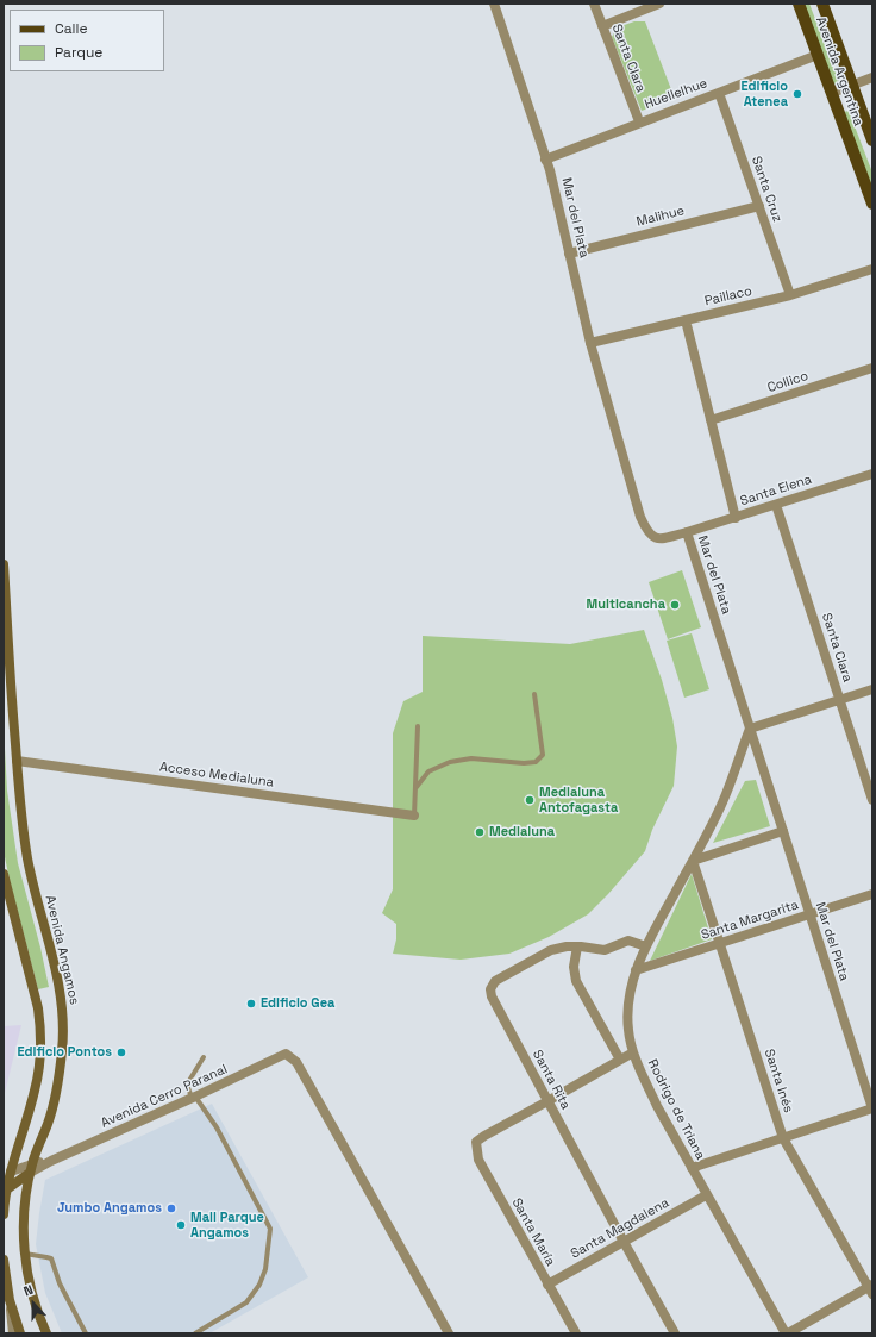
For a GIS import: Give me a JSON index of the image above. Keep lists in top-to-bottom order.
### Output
{
  "streets": {
    "main road": ["Avenida Argentina", "Avenida Angamos", "Avenida Cerro Paranal"],
    "street": [
      "Santa Clara",
      "Huellelhue",
      "Santa Cruz",
      "Malihue",
      "Mar del Plata",
      "Paillaco",
      "Collico",
      "Santa Elena",
      "Acceso Medialuna",
      "Santa Margarita",
      "Santa Rita",
      "Santa Inés",
      "Rodrigo de Triana",
      "Santa Magdalena",
      "Santa María"
    ]
  },
  "crossings": [
    ["Santa Clara", "Huellelhue"],
    ["Santa Clara", "Santa Elena"],
    ["Avenida Argentina", "Huellelhue"],
    ["Huellelhue", "Santa Cruz"],
    ["Huellelhue", "Mar del Plata"],
    ["Santa Cruz", "Malihue"],
    ["Santa Cruz", "Paillaco"],
    ["Malihue", "Mar del Plata"],
    ["Mar del Plata", "Paillaco"],
    ["Mar del Plata", "Santa Elena"],
    ["Mar del Plata", "Santa Margarita"],
    ["Mar del Plata", "Rodrigo de Triana"],
    ["Acceso Medialuna", "Avenida Angamos"],
    ["Santa Margarita", "Santa Inés"],
    ["Santa Margarita", "Rodrigo de Triana"],
    ["Avenida Angamos", "Avenida Cerro Paranal"],
    ["Santa Rita", "Rodrigo de Triana"],
    ["Santa Rita", "Santa Magdalena"],
    ["Santa Rita", "Santa María"],
    ["Santa Inés", "Rodrigo de Triana"],
    ["Rodrigo de Triana", "Santa Magdalena"],
    ["Santa Magdalena", "Santa María"]
  ],
  "places": [
    "Edificio Atenea",
    "Multicancha",
    "Medialuna Antofagasta",
    "Medialuna",
    "Edificio Gea",
    "Edificio Pontos",
    "Jumbo Angamos",
    "Mall Parque Angamos"
  ],
  "legend": ["Calle", "Parque"],
  "north": "top"
}
